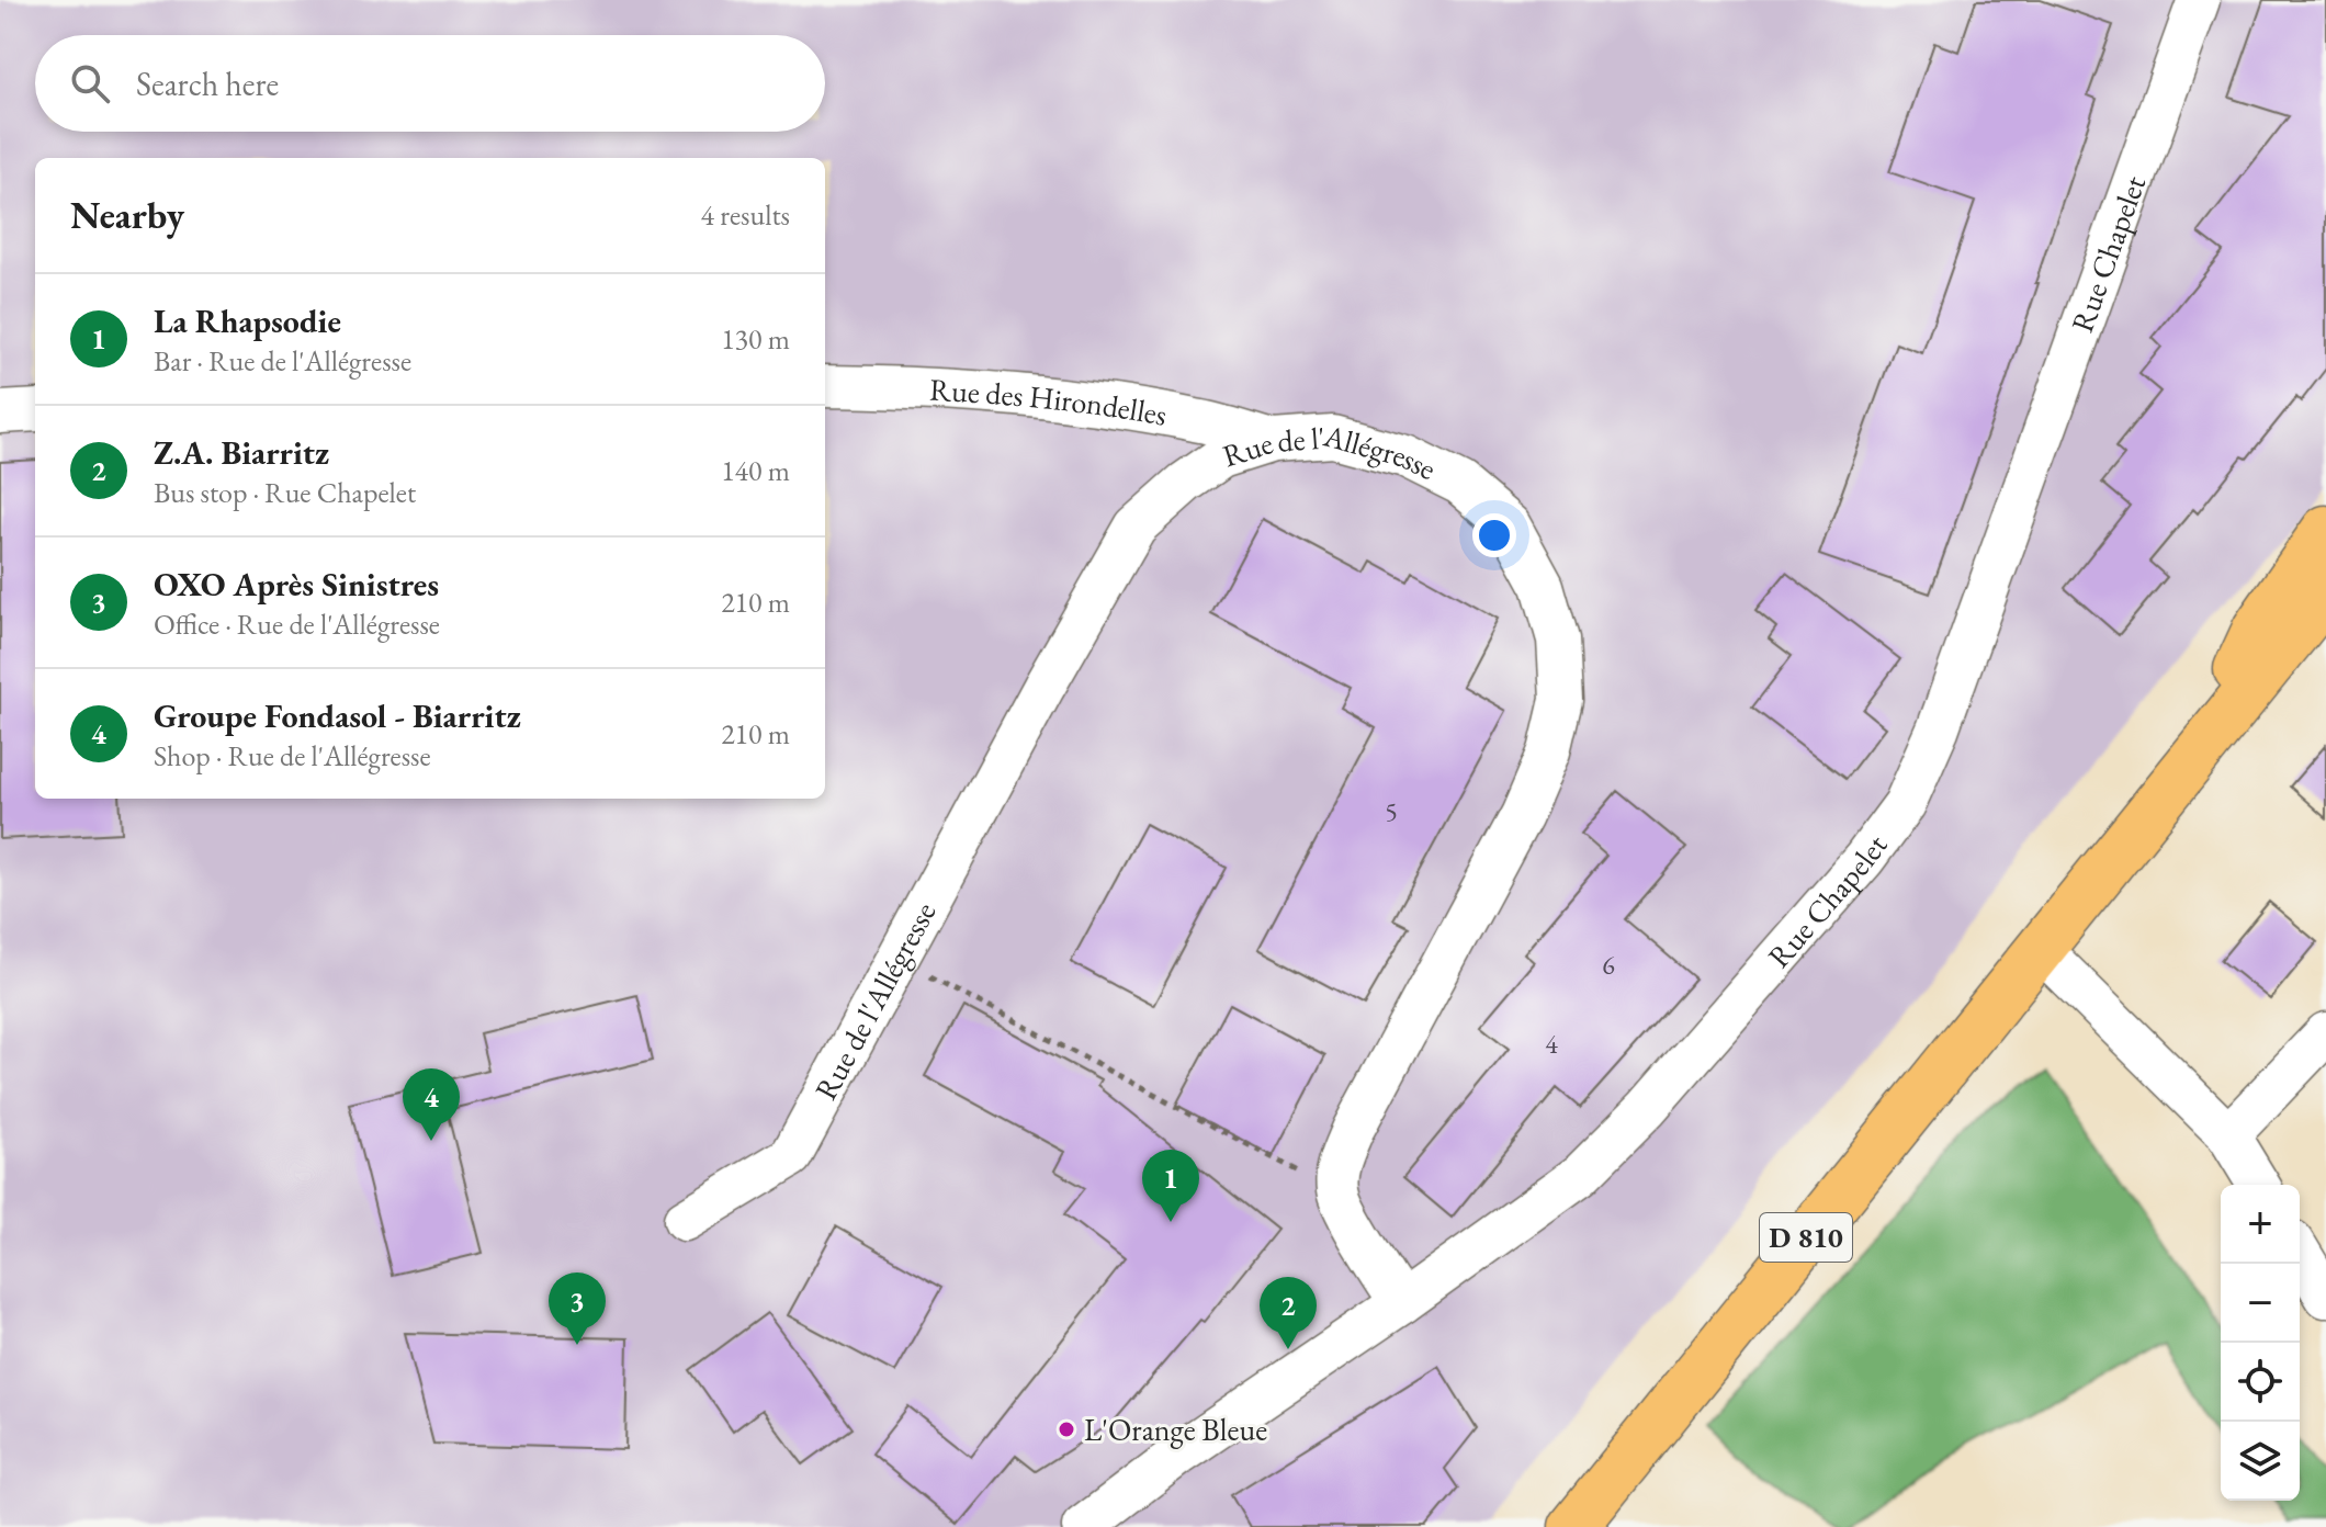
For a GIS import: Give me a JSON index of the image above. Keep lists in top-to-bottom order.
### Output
{
  "streets": {
    "main road": ["D 810"],
    "street": ["Rue Chapelet", "Rue des Hirondelles", "Rue de l'Allégresse"]
  },
  "crossings": [
    ["Rue des Hirondelles", "Rue de l'Allégresse"]
  ],
  "places": ["L'Orange Bleue"],
  "house_numbers": ["5", "6", "4"],
  "page": {
    "search": "Search here",
    "heading": ["Nearby", "4 results"],
    "list": [
      {
        "mark": "1",
        "name": "La Rhapsodie",
        "note": "Bar · Rue de l'Allégresse",
        "value": "130 m"
      },
      {
        "mark": "2",
        "name": "Z.A. Biarritz",
        "note": "Bus stop · Rue Chapelet",
        "value": "140 m"
      },
      {
        "mark": "3",
        "name": "OXO Après Sinistres",
        "note": "Office · Rue de l'Allégresse",
        "value": "210 m"
      },
      {
        "mark": "4",
        "name": "Groupe Fondasol - Biarritz",
        "note": "Shop · Rue de l'Allégresse",
        "value": "210 m"
      }
    ],
    "pins": [
      "4",
      "1",
      "3",
      "2"
    ],
    "map_buttons": ["+", "−"]
  }
}
